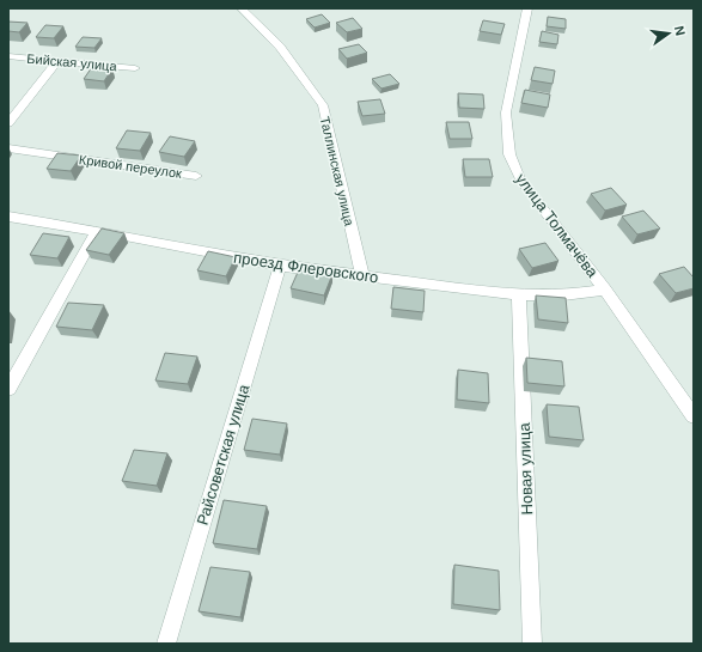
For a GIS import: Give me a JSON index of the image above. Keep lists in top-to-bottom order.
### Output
{
  "streets": {
    "street": [
      "Бийская улица",
      "Кривой переулок",
      "Таллинская улица",
      "улица Толмачёва",
      "проезд Флеровского",
      "Райсоветская улица",
      "Новая улица"
    ]
  },
  "crossings": [
    ["Таллинская улица", "проезд Флеровского"],
    ["улица Толмачёва", "проезд Флеровского"],
    ["проезд Флеровского", "Райсоветская улица"],
    ["проезд Флеровского", "Новая улица"]
  ],
  "north": "right"
}
